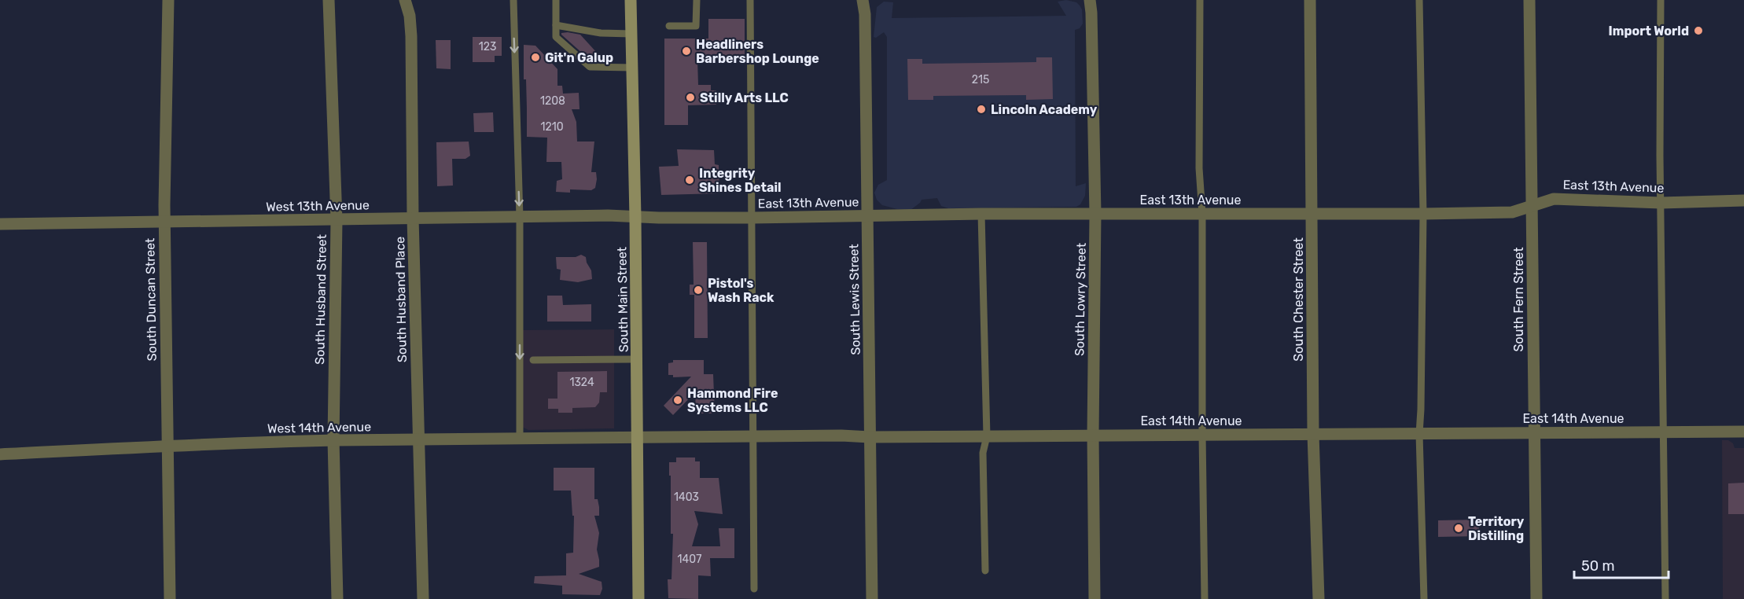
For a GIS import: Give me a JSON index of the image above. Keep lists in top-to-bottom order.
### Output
{
  "streets": {
    "main road": ["South Main Street"],
    "street": [
      "East 13th Avenue",
      "West 13th Avenue",
      "South Duncan Street",
      "South Husband Street",
      "South Husband Place",
      "South Lewis Street",
      "South Lowry Street",
      "South Chester Street",
      "South Fern Street",
      "East 14th Avenue",
      "West 14th Avenue"
    ]
  },
  "crossings": [
    ["East 13th Avenue", "West 13th Avenue"],
    ["East 13th Avenue", "South Main Street"],
    ["East 13th Avenue", "South Lewis Street"],
    ["East 13th Avenue", "South Lowry Street"],
    ["East 13th Avenue", "South Chester Street"],
    ["East 13th Avenue", "South Fern Street"],
    ["West 13th Avenue", "South Duncan Street"],
    ["West 13th Avenue", "South Husband Street"],
    ["West 13th Avenue", "South Husband Place"],
    ["West 13th Avenue", "South Main Street"],
    ["South Duncan Street", "West 14th Avenue"],
    ["South Husband Street", "West 14th Avenue"],
    ["South Husband Place", "West 14th Avenue"],
    ["South Main Street", "East 14th Avenue"],
    ["South Main Street", "West 14th Avenue"],
    ["South Lewis Street", "East 14th Avenue"],
    ["South Lowry Street", "East 14th Avenue"],
    ["South Chester Street", "East 14th Avenue"],
    ["South Fern Street", "East 14th Avenue"],
    ["East 14th Avenue", "West 14th Avenue"]
  ],
  "places": [
    "Import World",
    "Headliners Barbershop Lounge",
    "Git'n Galup",
    "Stilly Arts LLC",
    "Lincoln Academy",
    "Integrity Shines Detail",
    "Pistol's Wash Rack",
    "Hammond Fire Systems LLC",
    "Territory Distilling"
  ],
  "house_numbers": [
    "123",
    "215",
    "1208",
    "1210",
    "1324",
    "1403",
    "1407"
  ],
  "scale_bar": "50 m"
}
